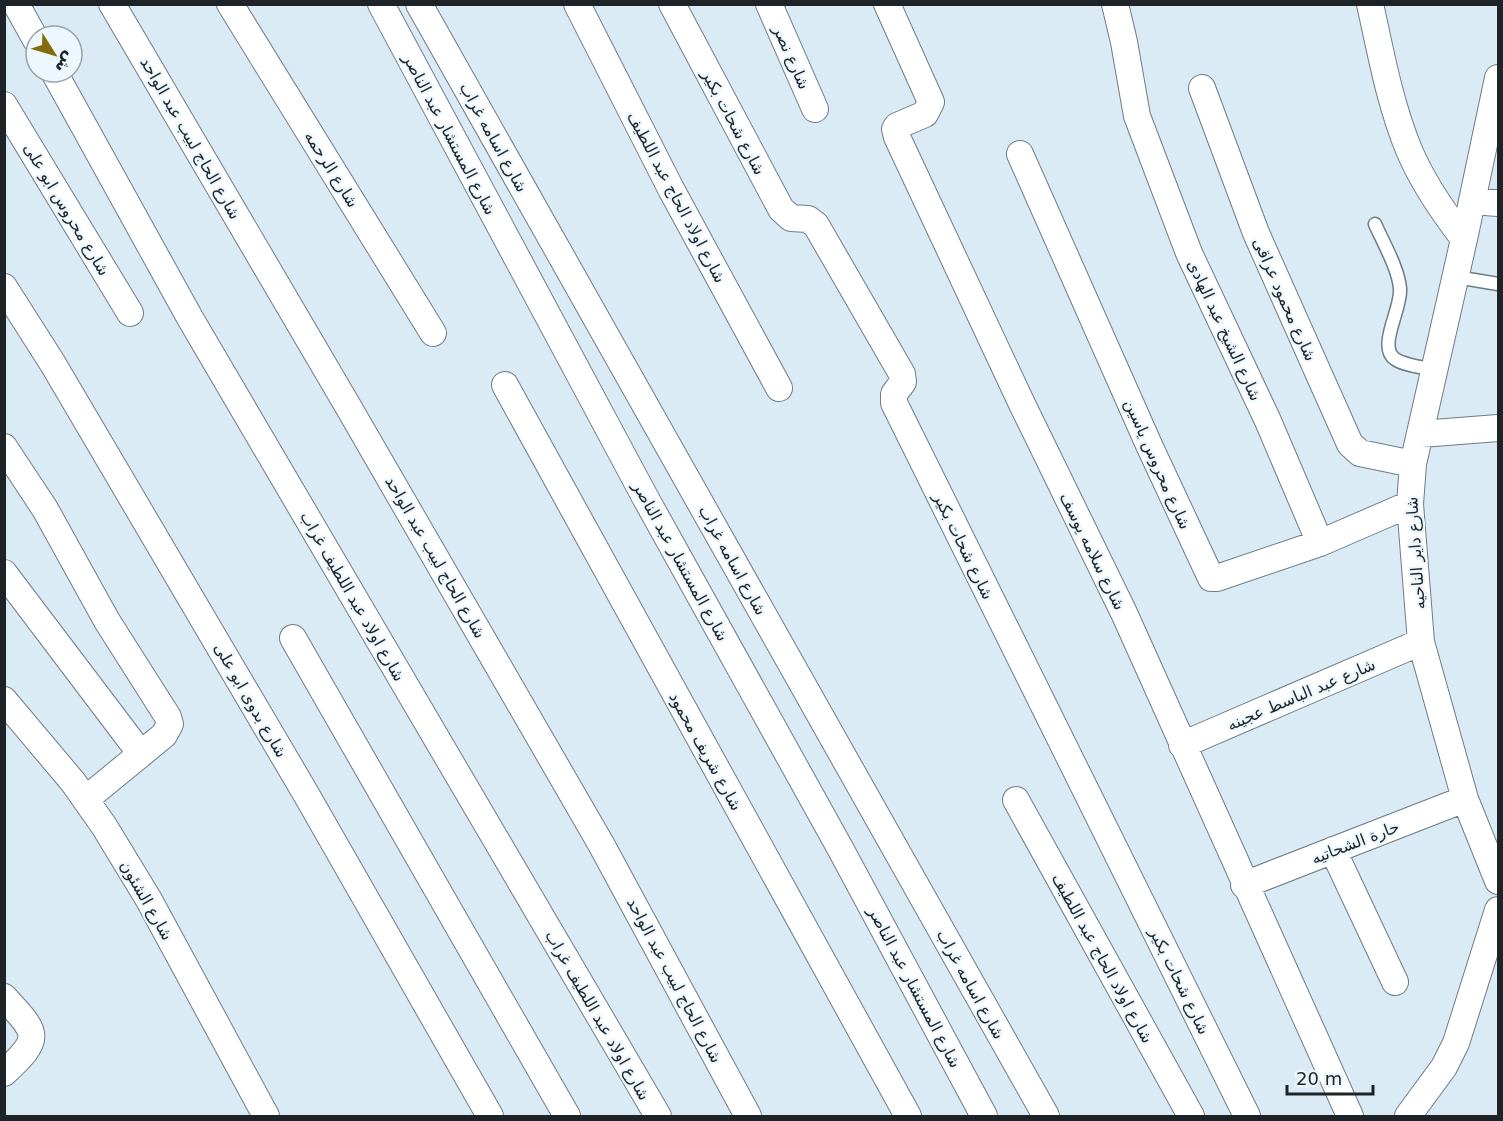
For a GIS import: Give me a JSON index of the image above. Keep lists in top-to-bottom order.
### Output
{
  "streets": {
    "street": [
      "شارع نصر",
      "شارع شحات بكير",
      "شارع المستشار عبد الناصر",
      "شارع اسامه غراب",
      "شارع الحاج لبيب عبد الواحد",
      "شارع الرحمه",
      "شارع اولاد الحاج عبد اللطيف",
      "شارع محروس ابو على",
      "شارع محمود عراقى",
      "شارع الشيخ عبد الهادى",
      "شارع محروس ياسين",
      "شارع سلامه يوسف",
      "شارع داير الناحيه",
      "شارع اولاد عبد اللطيف غراب",
      "شارع عبد الباسط عجينه",
      "شارع بدوى ابو على",
      "شارع شريف محمود",
      "حارة الشحاتيه",
      "شارع الشئون"
    ]
  },
  "crossings": [
    ["شارع محمود عراقى", "شارع داير الناحيه"],
    ["شارع الشيخ عبد الهادى", "شارع محروس ياسين"],
    ["شارع محروس ياسين", "شارع داير الناحيه"],
    ["شارع سلامه يوسف", "شارع عبد الباسط عجينه"],
    ["شارع سلامه يوسف", "حارة الشحاتيه"],
    ["شارع داير الناحيه", "شارع عبد الباسط عجينه"],
    ["شارع داير الناحيه", "حارة الشحاتيه"]
  ],
  "scale_bar": "20 m",
  "north": "bottom right"
}
